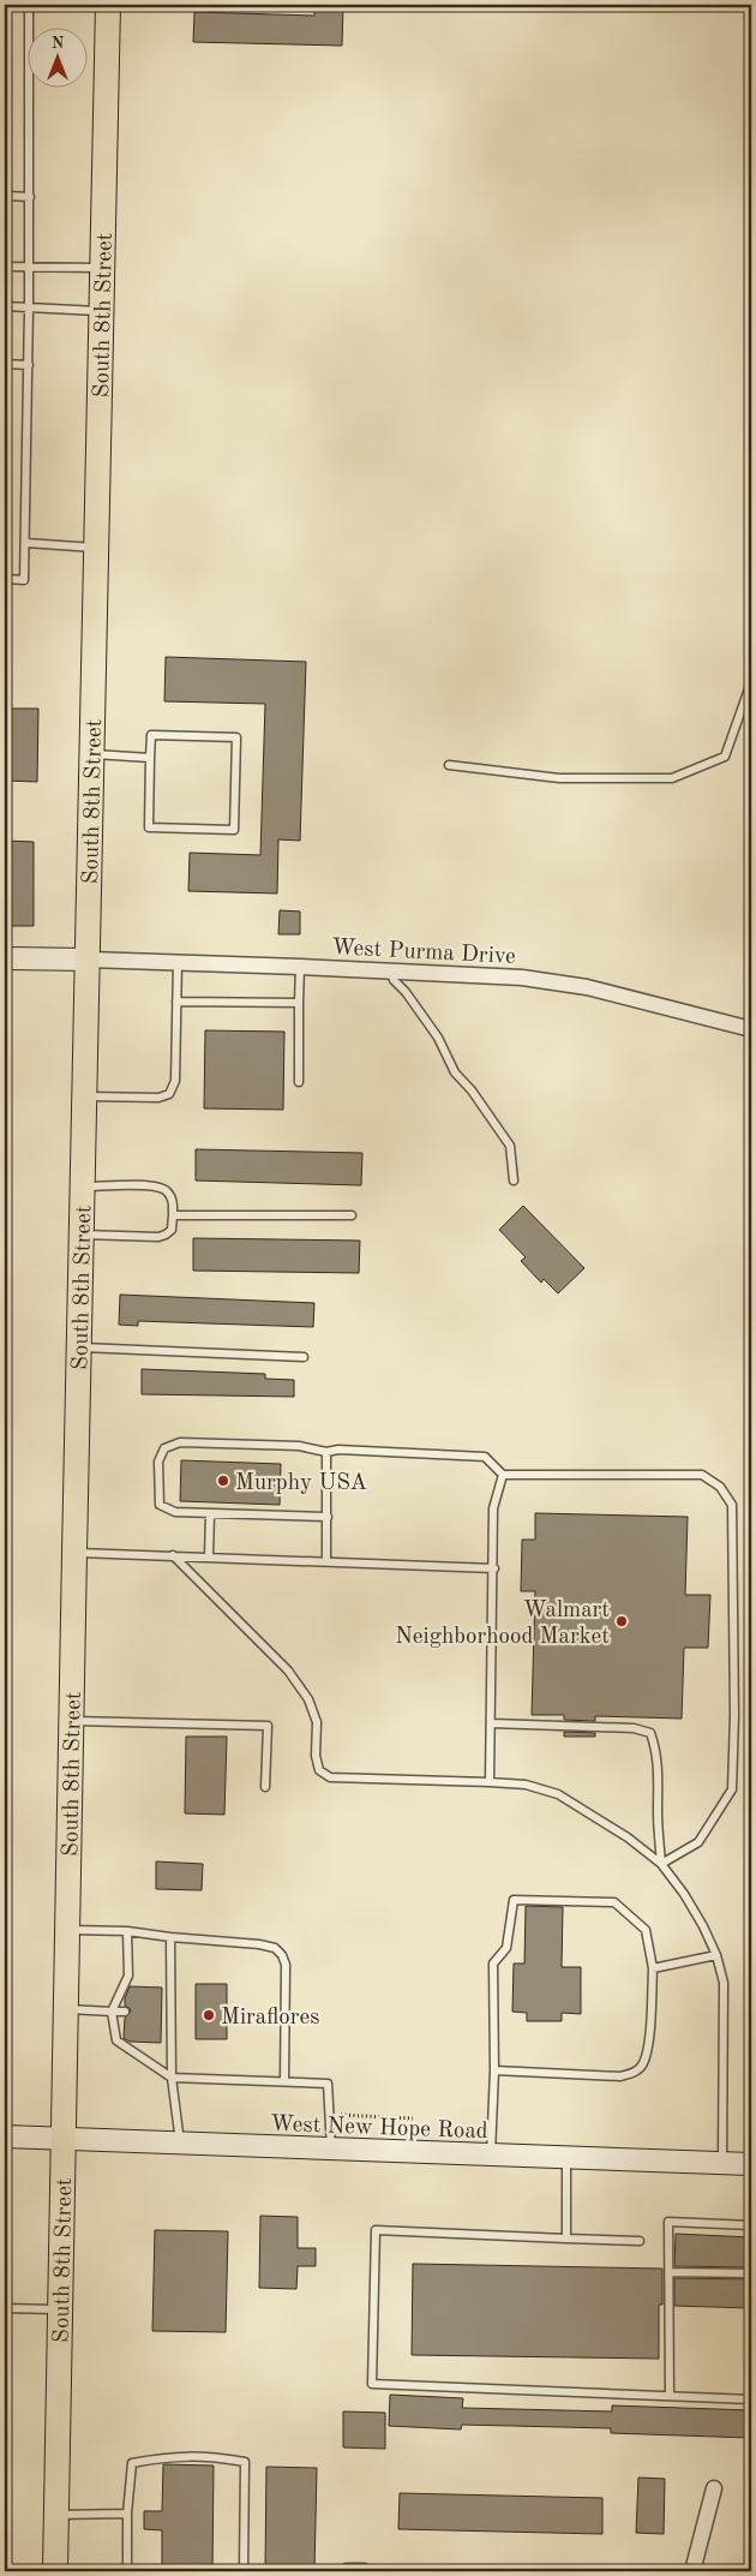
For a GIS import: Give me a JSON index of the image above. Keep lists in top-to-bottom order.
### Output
{
  "streets": {
    "main road": ["South 8th Street", "West New Hope Road"],
    "street": ["West Purma Drive"]
  },
  "crossings": [
    ["South 8th Street", "West Purma Drive"],
    ["South 8th Street", "West New Hope Road"]
  ],
  "places": ["Murphy USA", "Walmart Neighborhood Market", "Miraflores"],
  "north": "top"
}
